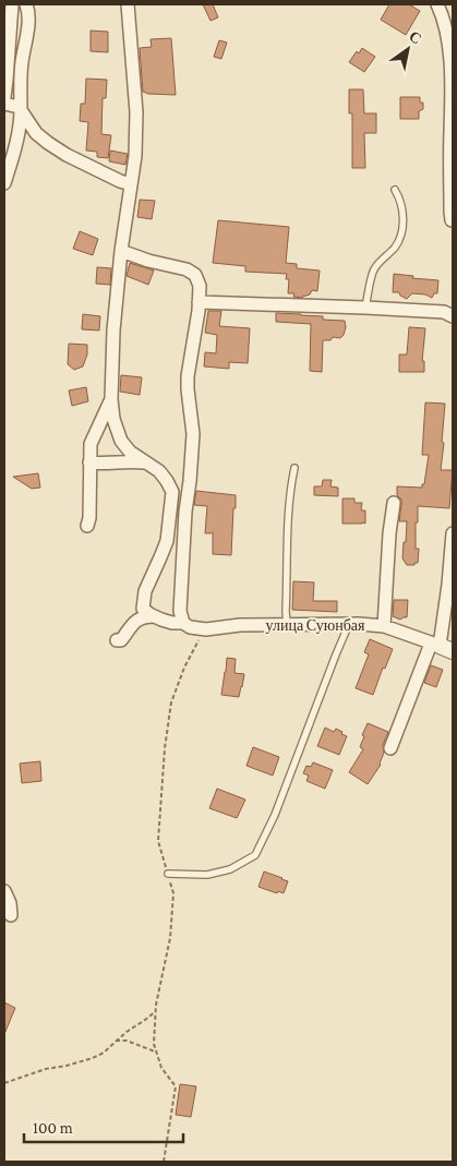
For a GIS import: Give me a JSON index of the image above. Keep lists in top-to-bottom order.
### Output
{
  "streets": {
    "street": ["улица Суюнбая"]
  },
  "scale_bar": "100 m",
  "north": "top right"
}
